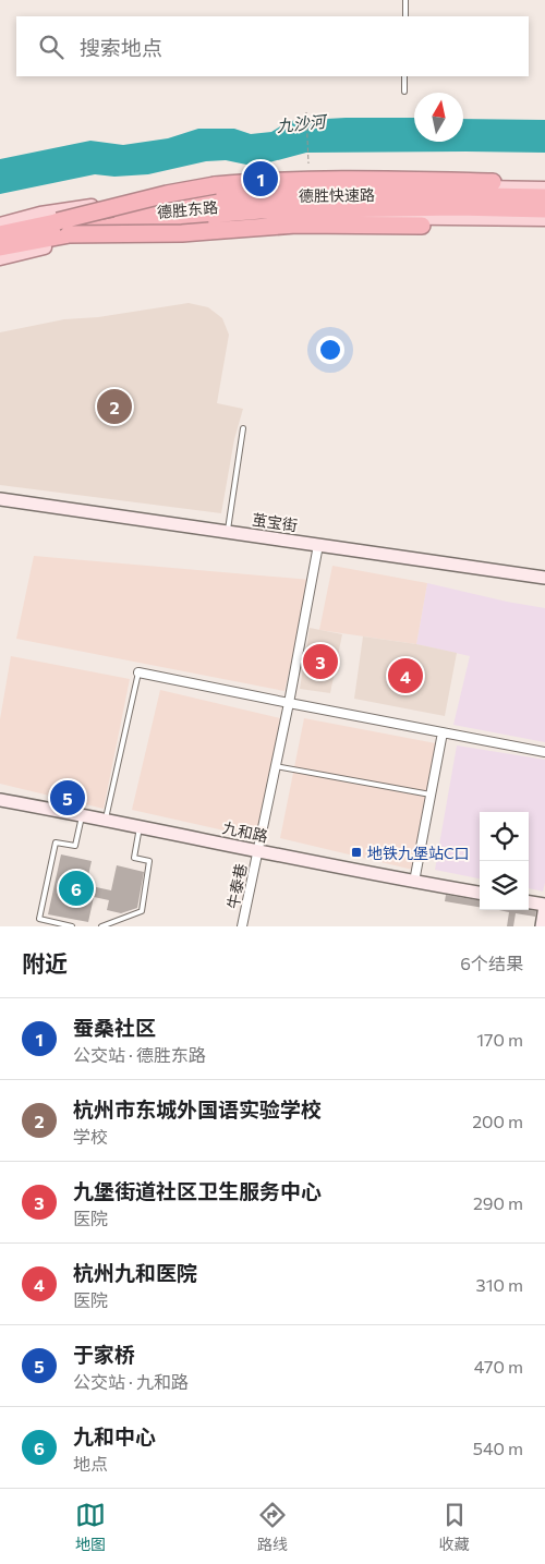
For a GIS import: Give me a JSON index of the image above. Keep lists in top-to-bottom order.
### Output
{
  "streets": {
    "highway": ["德胜快速路"],
    "main road": ["德胜东路"],
    "street": ["茧宝街", "九和路", "牛泰巷"]
  },
  "crossings": [
    ["茧宝街", "牛泰巷"],
    ["九和路", "牛泰巷"]
  ],
  "water": ["九沙河"],
  "places": {
    "transit": ["地铁九堡站C口"]
  },
  "north": "top",
  "page": {
    "search": "搜索地点",
    "pins": [
      "1",
      "2",
      "3",
      "4",
      "5",
      "6"
    ],
    "heading": ["附近", "6个结果"],
    "list": [
      {
        "mark": "1",
        "name": "蚕桑社区",
        "note": "公交站 · 德胜东路",
        "value": "170 m"
      },
      {
        "mark": "2",
        "name": "杭州市东城外国语实验学校",
        "note": "学校",
        "value": "200 m"
      },
      {
        "mark": "3",
        "name": "九堡街道社区卫生服务中心",
        "note": "医院",
        "value": "290 m"
      },
      {
        "mark": "4",
        "name": "杭州九和医院",
        "note": "医院",
        "value": "310 m"
      },
      {
        "mark": "5",
        "name": "于家桥",
        "note": "公交站 · 九和路",
        "value": "470 m"
      },
      {
        "mark": "6",
        "name": "九和中心",
        "note": "地点",
        "value": "540 m"
      }
    ],
    "nav": ["地图", "路线", "收藏"]
  }
}
